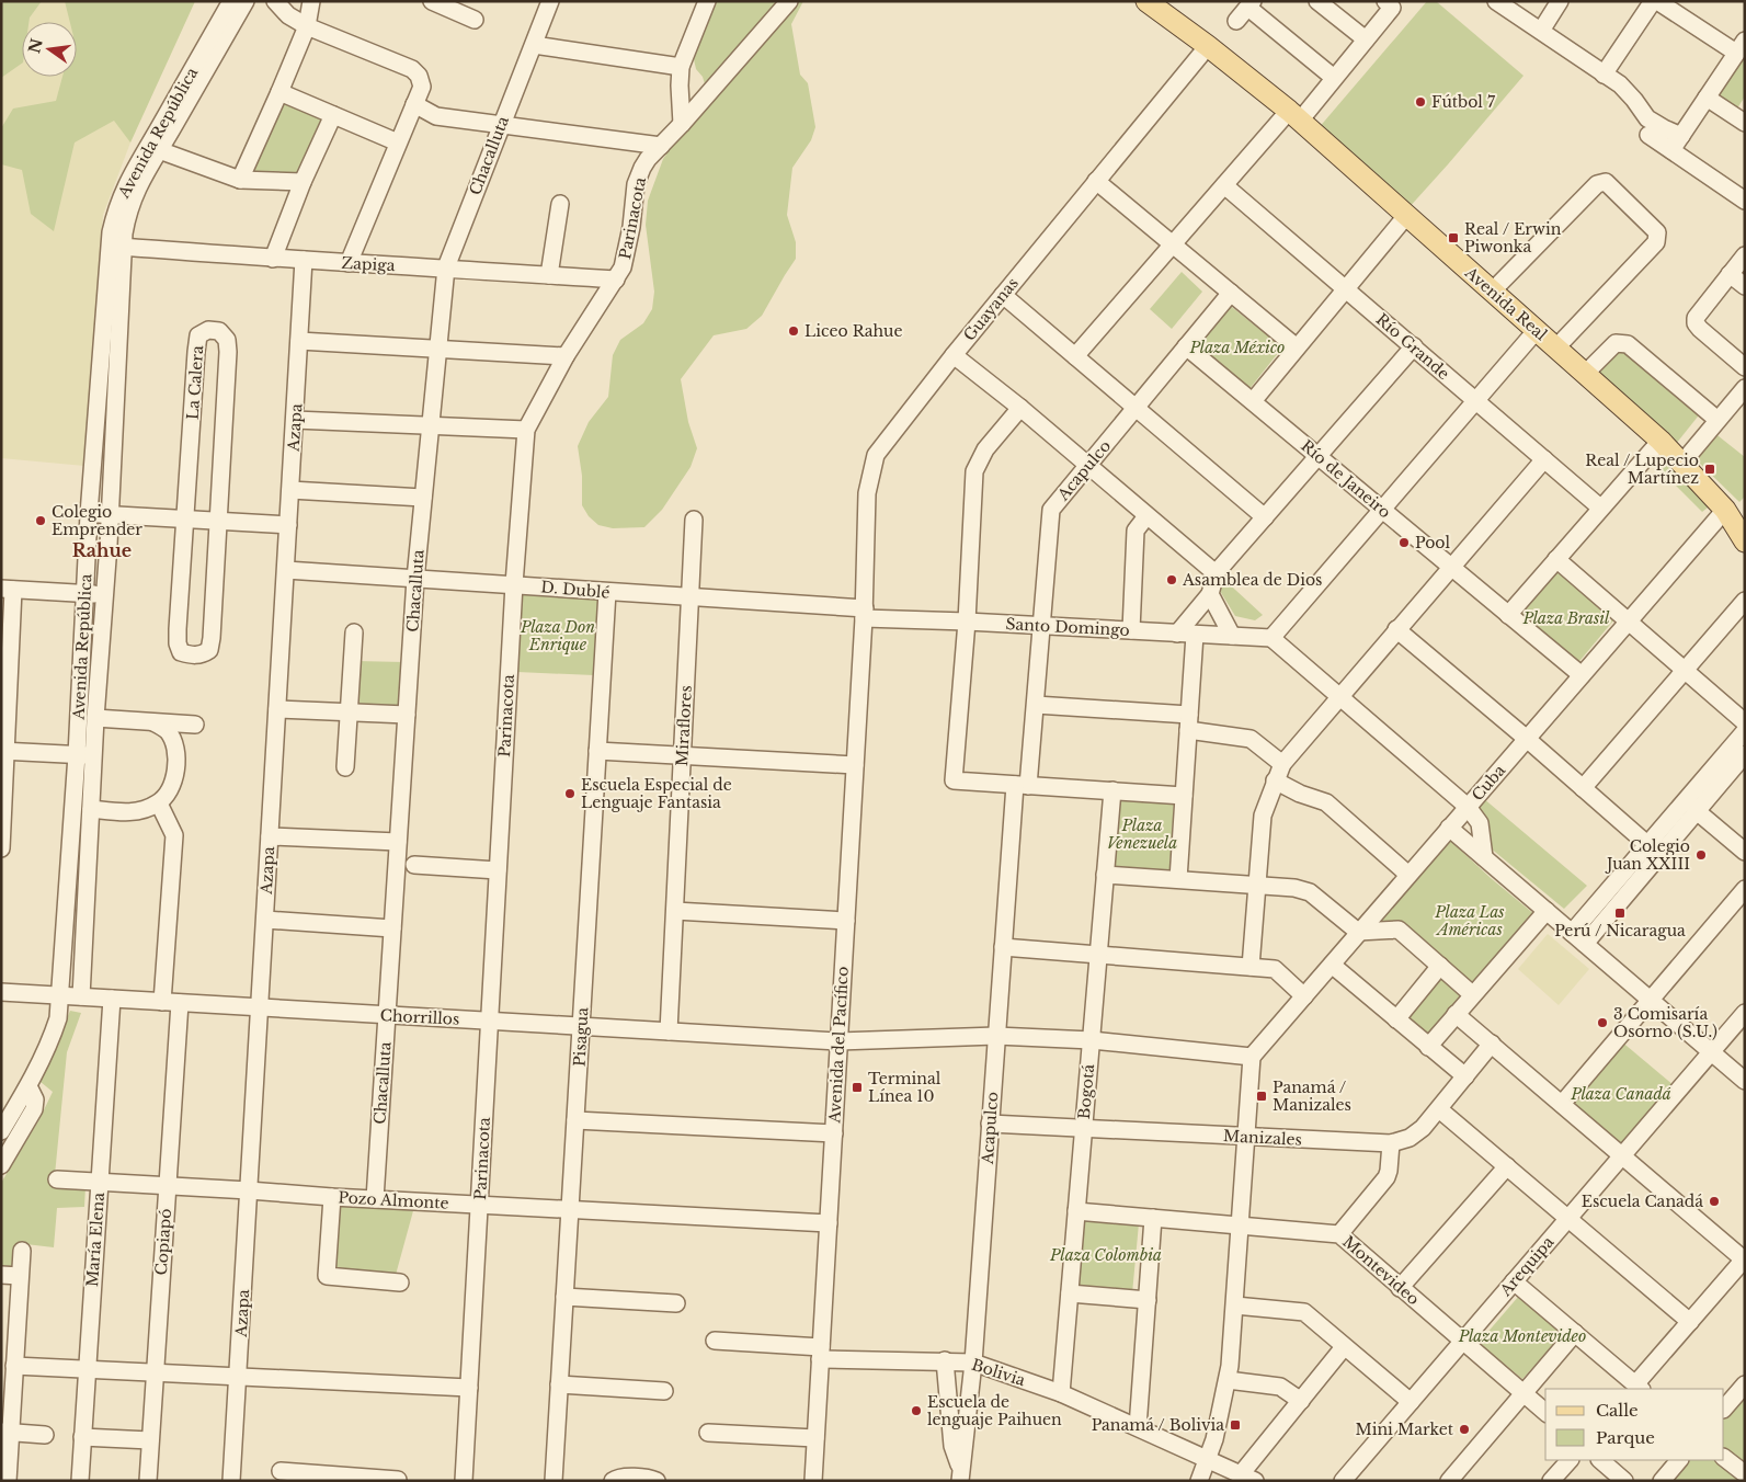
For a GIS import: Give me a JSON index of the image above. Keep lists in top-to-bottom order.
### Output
{
  "streets": {
    "main road": ["Avenida Real"],
    "street": [
      "Avenida República",
      "Chacalluta",
      "Parinacota",
      "Zapiga",
      "Guayanas",
      "Río Grande",
      "La Calera",
      "Azapa",
      "Acapulco",
      "Río de Janeiro",
      "D. Dublé",
      "Santo Domingo",
      "Miraflores",
      "Cuba",
      "Chorrillos",
      "Pisagua",
      "Avenida del Pacífico",
      "Bogotá",
      "Manizales",
      "Pozo Almonte",
      "María Elena",
      "Copiapó",
      "Arequipa",
      "Montevideo",
      "Bolivia"
    ]
  },
  "crossings": [
    ["Avenida República", "Zapiga"],
    ["Avenida República", "Chorrillos"],
    ["Chacalluta", "Zapiga"],
    ["Chacalluta", "D. Dublé"],
    ["Chacalluta", "Chorrillos"],
    ["Chacalluta", "Pozo Almonte"],
    ["Parinacota", "Zapiga"],
    ["Parinacota", "D. Dublé"],
    ["Parinacota", "Chorrillos"],
    ["Parinacota", "Pozo Almonte"],
    ["Zapiga", "Azapa"],
    ["Avenida Real", "Guayanas"],
    ["Avenida Real", "Cuba"],
    ["Guayanas", "D. Dublé"],
    ["Guayanas", "Santo Domingo"],
    ["Guayanas", "Avenida del Pacífico"],
    ["Azapa", "D. Dublé"],
    ["Azapa", "Chorrillos"],
    ["Azapa", "Pozo Almonte"],
    ["Acapulco", "Río de Janeiro"],
    ["Acapulco", "Santo Domingo"],
    ["Acapulco", "Chorrillos"],
    ["Acapulco", "Manizales"],
    ["Acapulco", "Bolivia"],
    ["Río de Janeiro", "Cuba"],
    ["D. Dublé", "Santo Domingo"],
    ["D. Dublé", "Miraflores"],
    ["D. Dublé", "Pisagua"],
    ["D. Dublé", "Avenida del Pacífico"],
    ["Santo Domingo", "Avenida del Pacífico"],
    ["Miraflores", "Chorrillos"],
    ["Cuba", "Chorrillos"],
    ["Chorrillos", "Pisagua"],
    ["Chorrillos", "Avenida del Pacífico"],
    ["Chorrillos", "Bogotá"],
    ["Chorrillos", "María Elena"],
    ["Chorrillos", "Copiapó"],
    ["Pisagua", "Pozo Almonte"],
    ["Avenida del Pacífico", "Pozo Almonte"],
    ["Avenida del Pacífico", "Bolivia"],
    ["Bogotá", "Manizales"],
    ["Bogotá", "Montevideo"],
    ["Bogotá", "Bolivia"],
    ["Pozo Almonte", "María Elena"],
    ["Pozo Almonte", "Copiapó"],
    ["Arequipa", "Montevideo"]
  ],
  "districts": ["Rahue"],
  "parks": [
    "Plaza México",
    "Plaza Brasil",
    "Plaza Don Enrique",
    "Plaza Venezuela",
    "Plaza Las Américas",
    "Plaza Canadá",
    "Plaza Colombia",
    "Plaza Montevideo"
  ],
  "places": {
    "other": [
      "Fútbol 7",
      "Liceo Rahue",
      "Colegio Emprender",
      "Pool",
      "Asamblea de Dios",
      "Escuela Especial de Lenguaje Fantasia",
      "Colegio Juan XXIII",
      "3 Comisaría Osorno (S.U.)",
      "Escuela Canadá",
      "Escuela de lenguaje Paihuen",
      "Mini Market"
    ],
    "transit": [
      "Real / Erwin Piwonka",
      "Real / Lupecio Martínez",
      "Perú / Nicaragua",
      "Terminal Línea 10",
      "Panamá / Manizales",
      "Panamá / Bolivia"
    ]
  },
  "legend": ["Calle", "Parque"],
  "north": "left"
}
